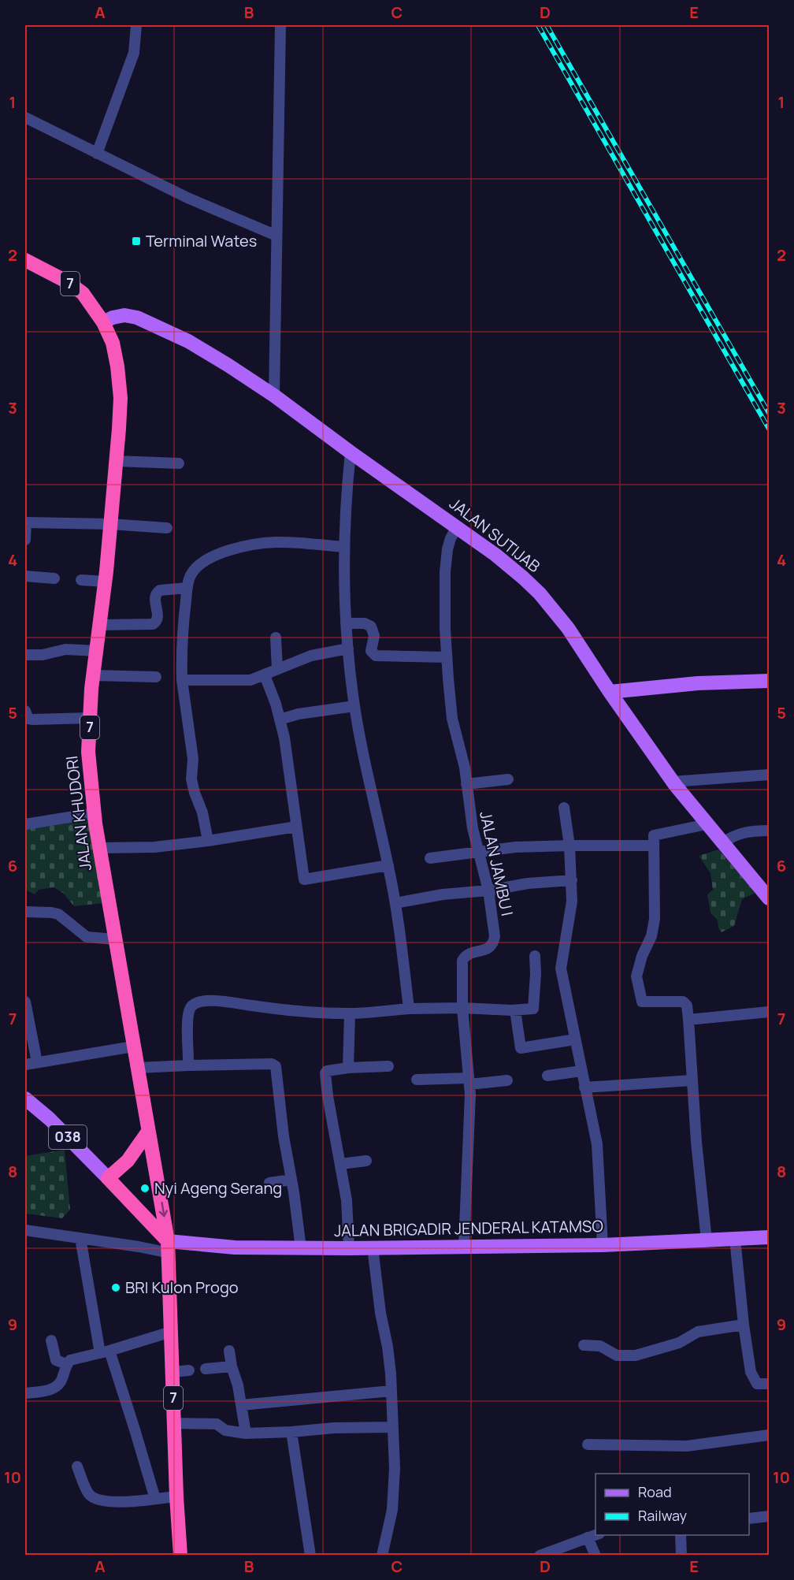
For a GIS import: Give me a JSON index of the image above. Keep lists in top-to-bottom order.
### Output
{
  "streets": {
    "highway": ["7", "JALAN KHUDORI"],
    "main road": ["JALAN SUTIJAB", "038", "JALAN BRIGADIR JENDERAL KATAMSO"],
    "street": ["JALAN JAMBU I"]
  },
  "crossings": [
    ["7", "JALAN SUTIJAB"],
    ["7", "JALAN KHUDORI"],
    ["7", "JALAN BRIGADIR JENDERAL KATAMSO"],
    ["JALAN SUTIJAB", "JALAN KHUDORI"],
    ["JALAN SUTIJAB", "JALAN JAMBU I"],
    ["JALAN KHUDORI", "JALAN BRIGADIR JENDERAL KATAMSO"],
    ["JALAN JAMBU I", "JALAN BRIGADIR JENDERAL KATAMSO"]
  ],
  "places": {
    "transit": ["Terminal Wates"],
    "other": ["Nyi Ageng Serang", "BRI Kulon Progo"]
  },
  "legend": ["Road", "Railway"],
  "grid": {
    "columns": [
      "A",
      "B",
      "C",
      "D",
      "E"
    ],
    "rows": [
      "1",
      "2",
      "3",
      "4",
      "5",
      "6",
      "7",
      "8",
      "9",
      "10"
    ]
  }
}
